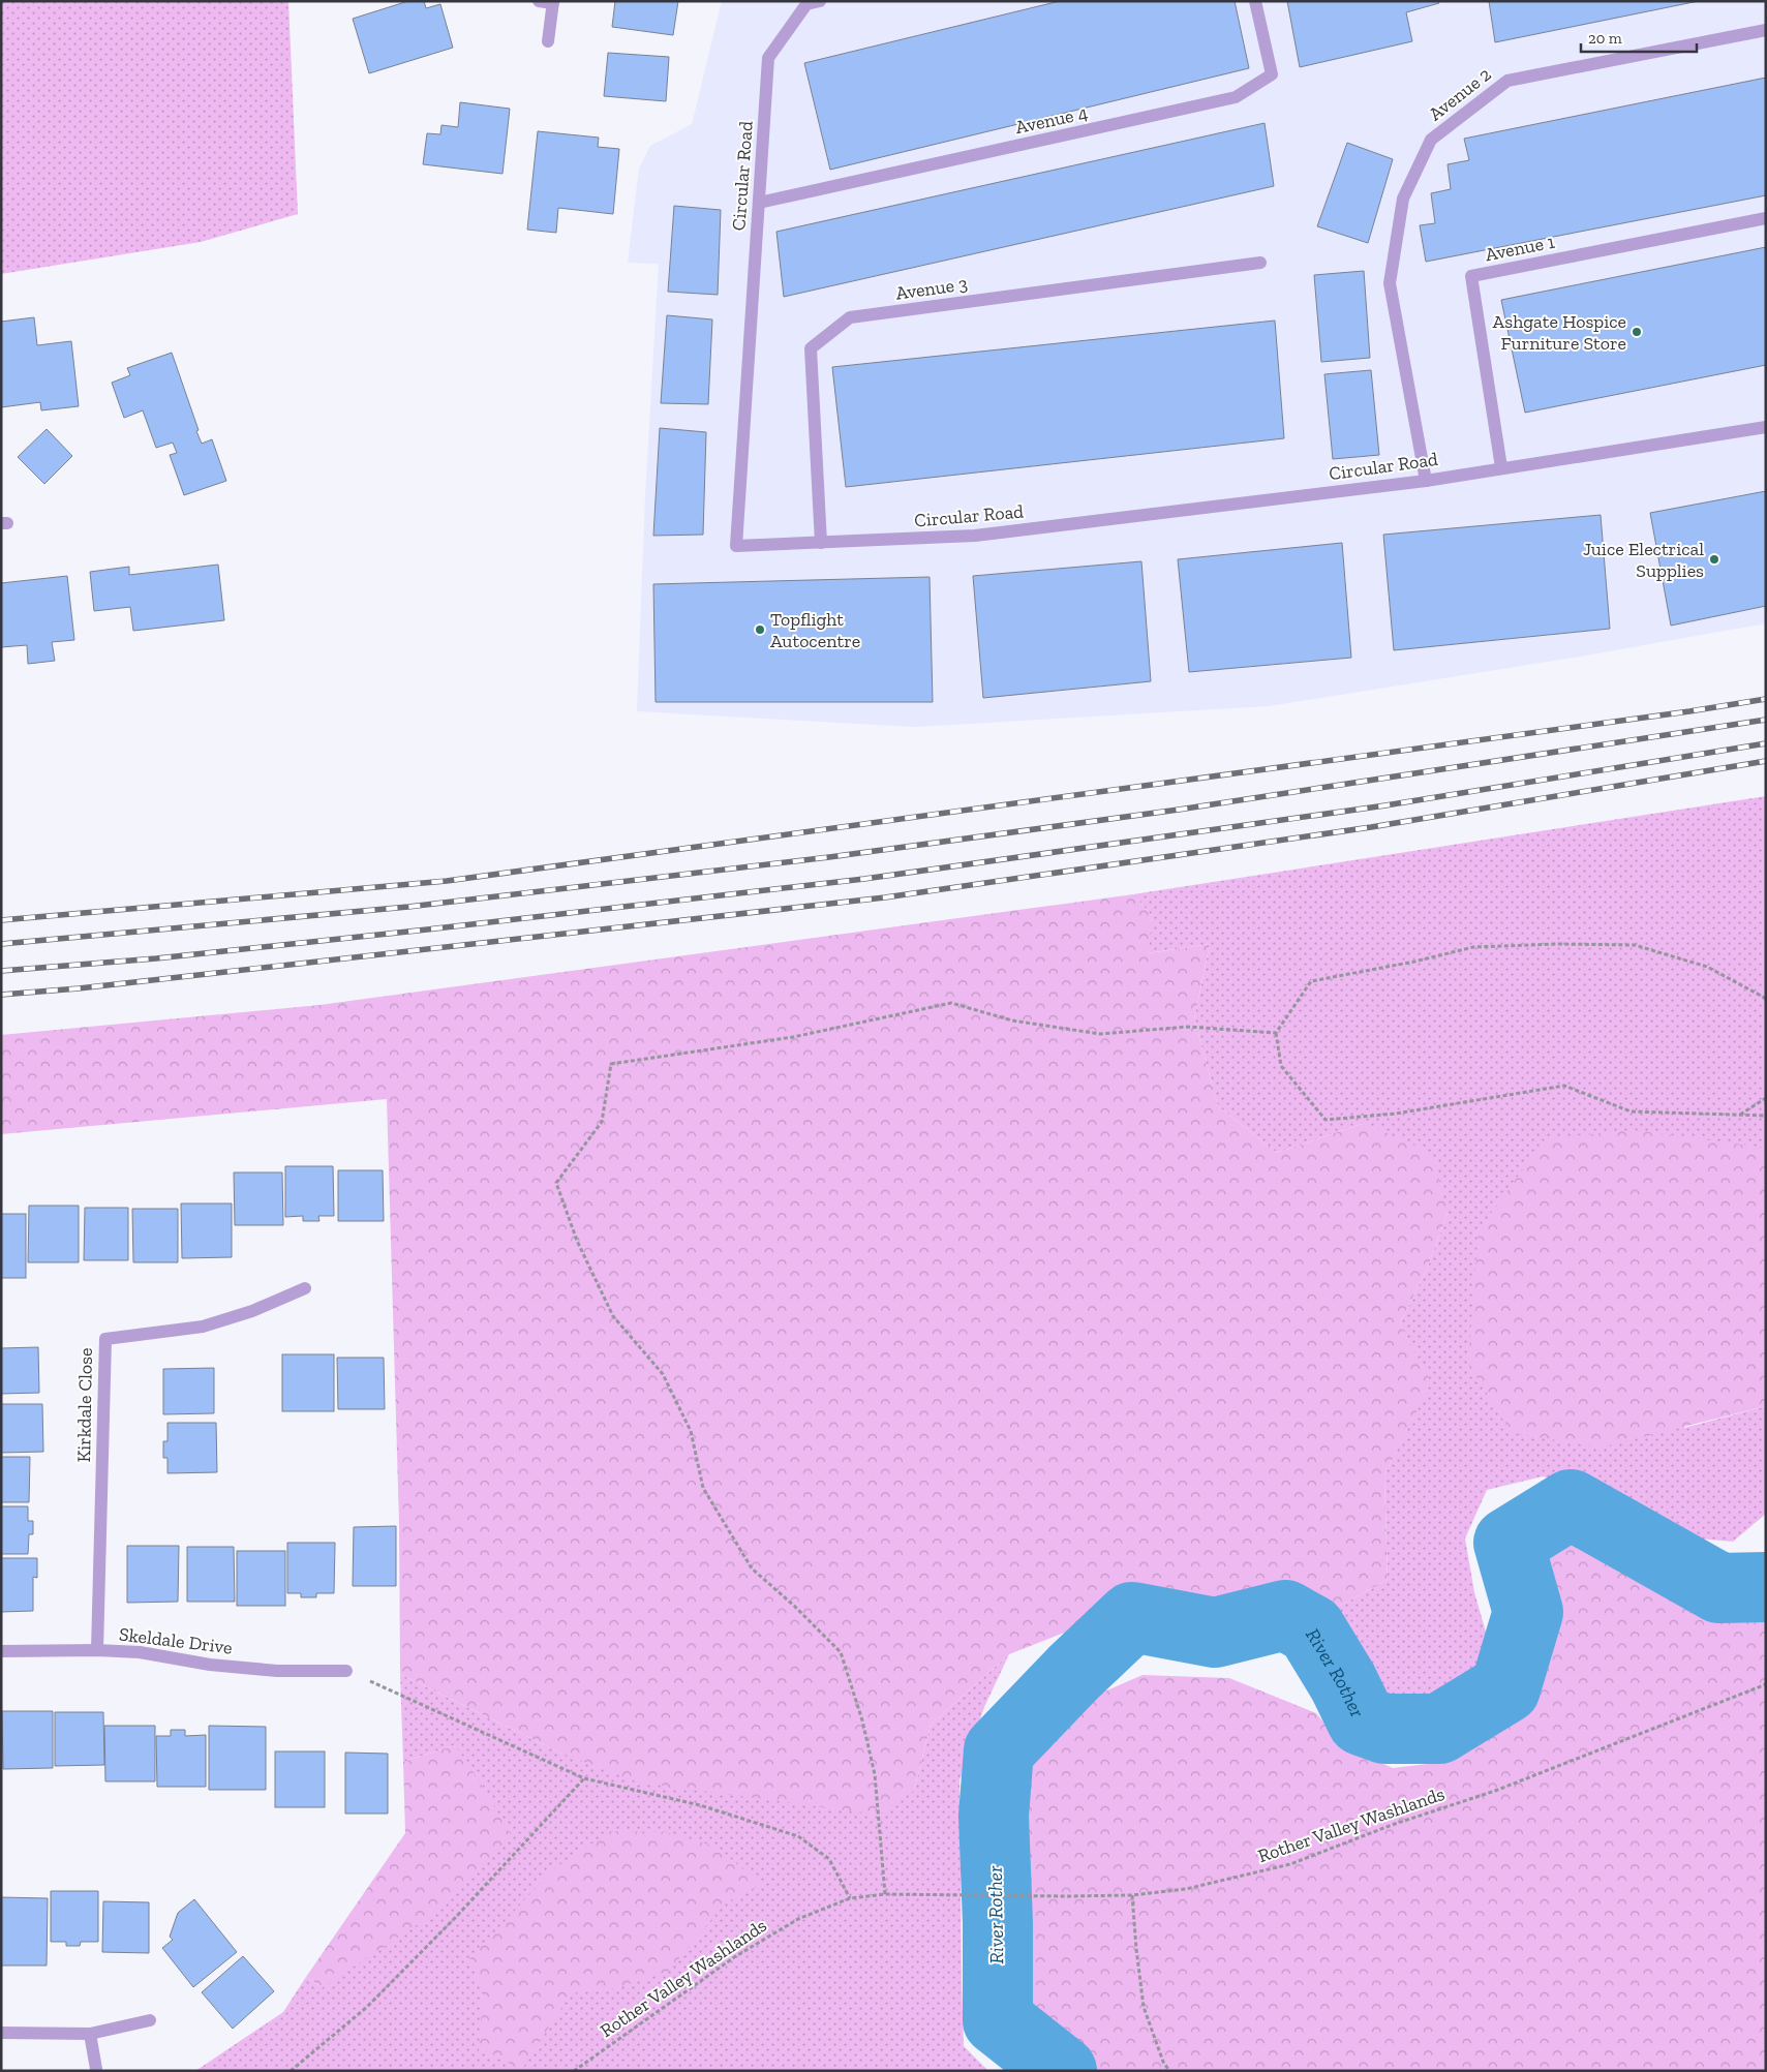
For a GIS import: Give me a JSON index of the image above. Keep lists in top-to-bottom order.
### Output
{
  "streets": {
    "street": [
      "Avenue 2",
      "Avenue 4",
      "Circular Road",
      "Avenue 1",
      "Avenue 3",
      "Kirkdale Close",
      "Skeldale Drive"
    ],
    "path": ["Rother Valley Washlands"]
  },
  "crossings": [
    ["Avenue 2", "Circular Road"],
    ["Avenue 4", "Circular Road"],
    ["Circular Road", "Avenue 1"],
    ["Circular Road", "Avenue 3"],
    ["Kirkdale Close", "Skeldale Drive"]
  ],
  "water": ["River Rother"],
  "places": ["Ashgate Hospice Furniture Store", "Juice Electrical Supplies", "Topflight Autocentre"],
  "scale_bar": "20 m"
}
